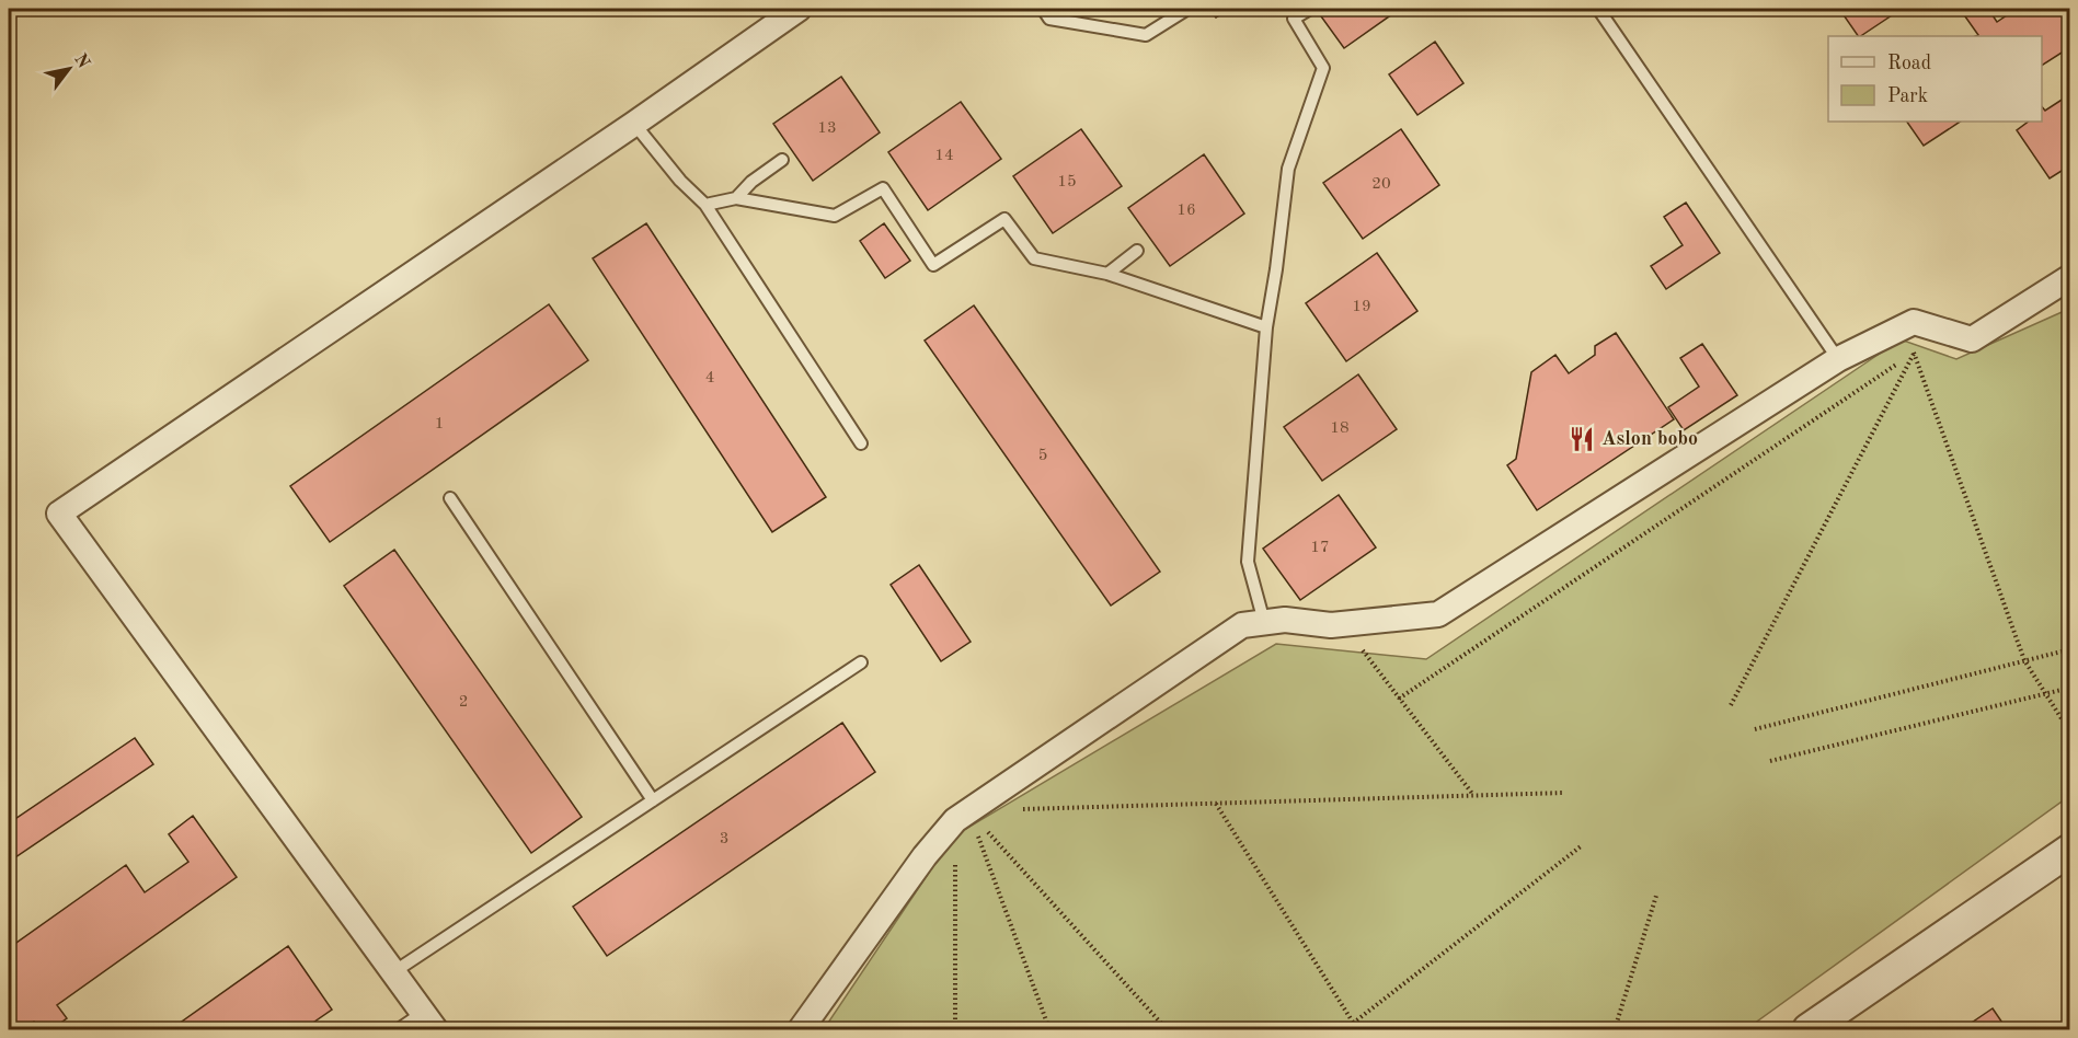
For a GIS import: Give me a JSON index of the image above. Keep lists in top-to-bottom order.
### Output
{
  "places": {
    "restaurant": ["Aslon bobo"]
  },
  "house_numbers": [
    "13",
    "14",
    "15",
    "20",
    "16",
    "19",
    "4",
    "1",
    "18",
    "5",
    "17",
    "2",
    "3"
  ],
  "legend": ["Road", "Park"],
  "north": "top right"
}
